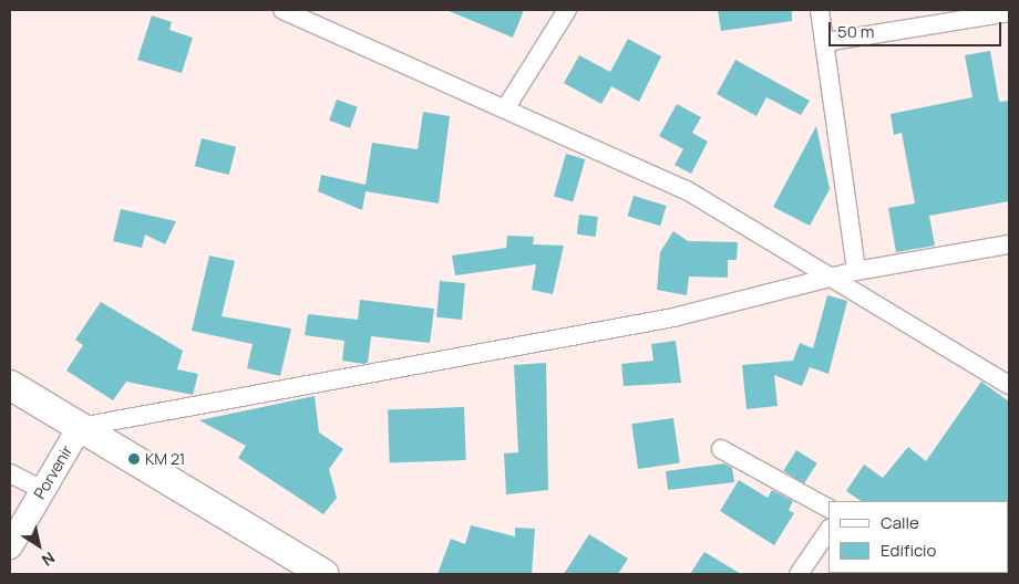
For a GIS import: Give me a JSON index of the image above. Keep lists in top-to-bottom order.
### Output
{
  "streets": {
    "street": ["Porvenir"]
  },
  "places": ["KM 21"],
  "legend": ["Calle", "Edificio"],
  "scale_bar": "50 m",
  "north": "bottom right"
}
